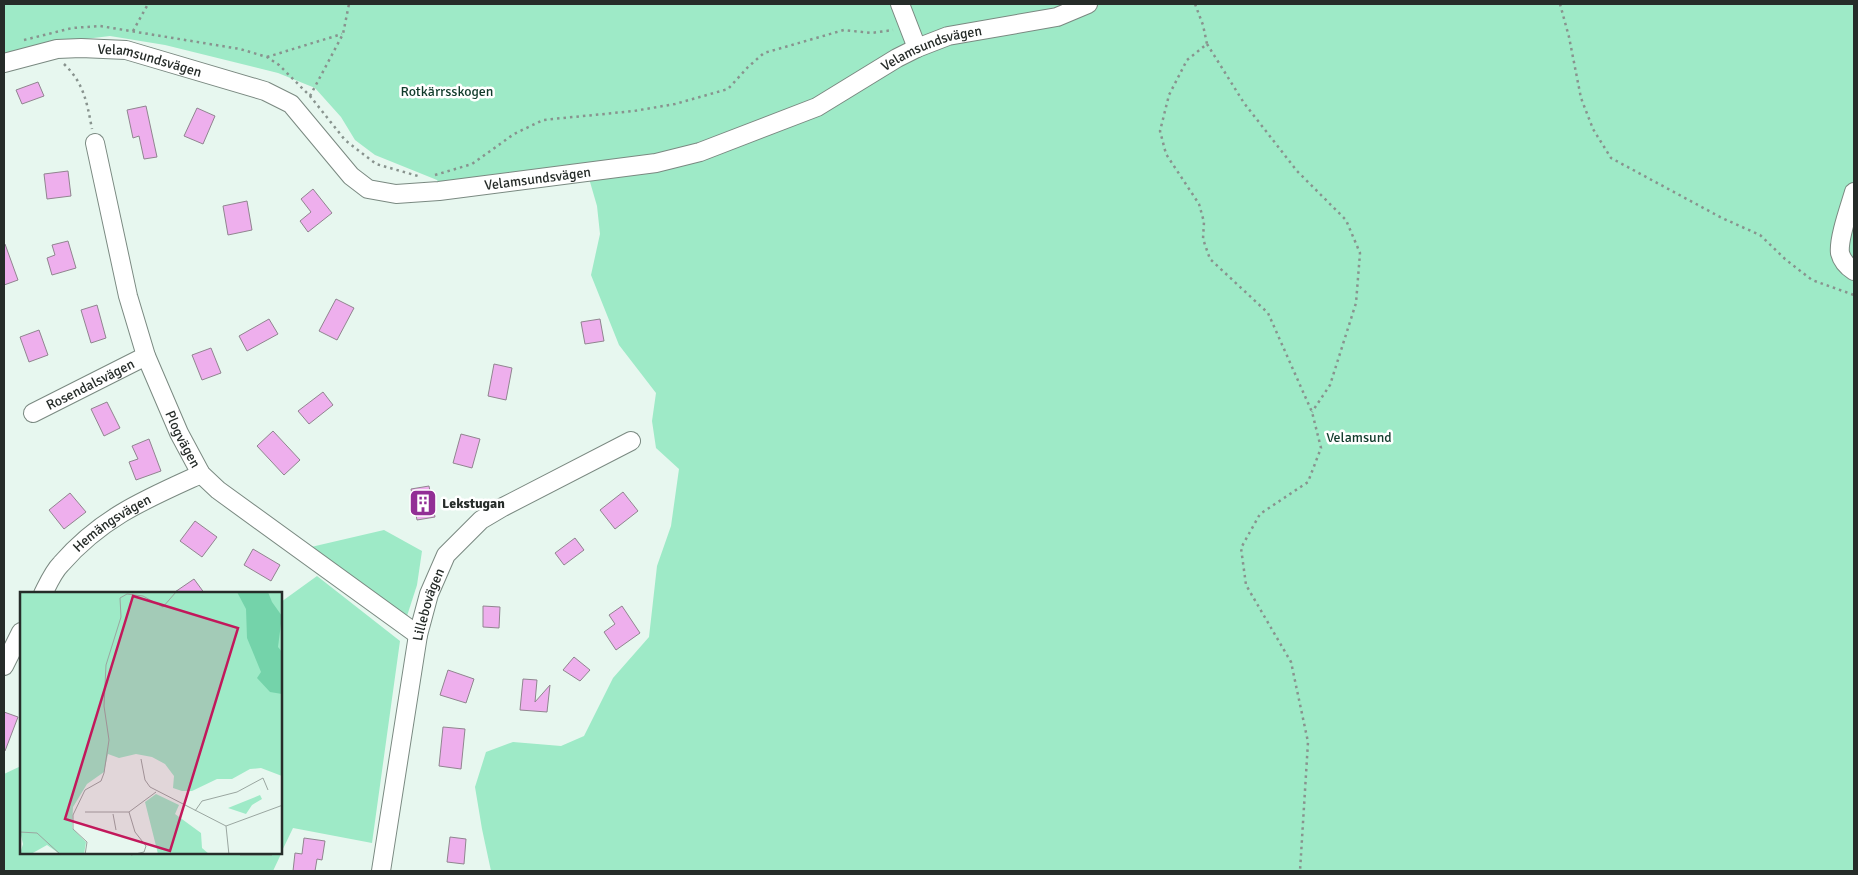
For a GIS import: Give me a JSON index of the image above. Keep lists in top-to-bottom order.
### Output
{
  "streets": {
    "street": [
      "Velamsundsvägen",
      "Rosendalsvägen",
      "Plogvägen",
      "Hemängsvägen",
      "Lillebovägen"
    ]
  },
  "crossings": [
    ["Rosendalsvägen", "Plogvägen"],
    ["Plogvägen", "Hemängsvägen"],
    ["Plogvägen", "Lillebovägen"]
  ],
  "parks": ["Rotkärrsskogen", "Velamsund"],
  "places": {
    "building": ["Lekstugan"]
  }
}
